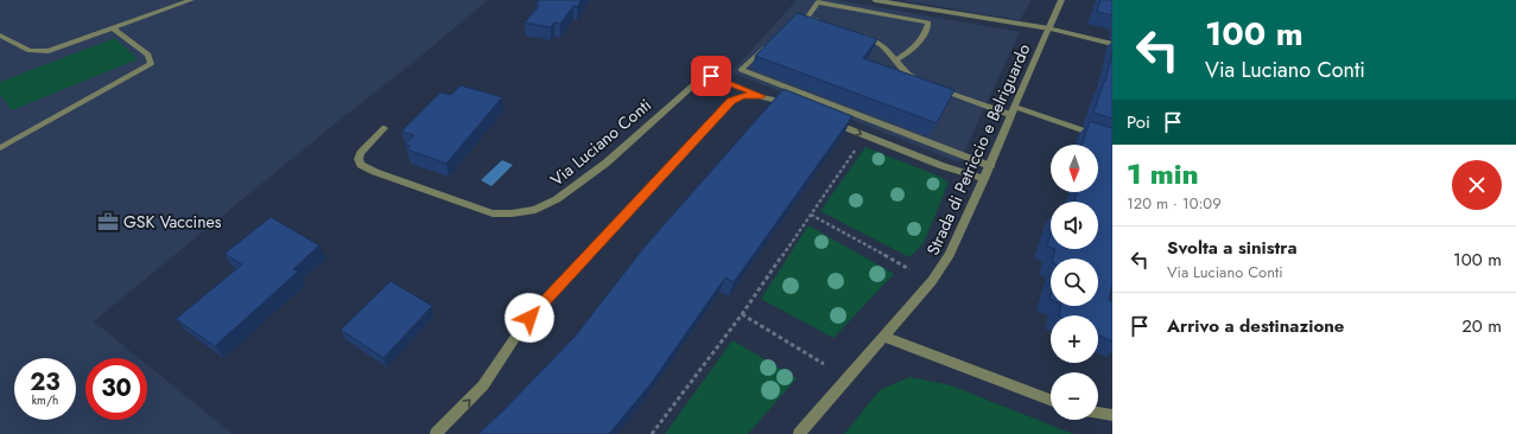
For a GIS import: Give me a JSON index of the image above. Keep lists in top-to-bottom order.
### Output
{
  "streets": {
    "street": ["Via Luciano Conti", "Strada di Petriccio e Belriguardo"]
  },
  "one_way": ["Via Luciano Conti"],
  "places": {
    "office": ["GSK Vaccines"]
  },
  "north": "bottom",
  "page": {
    "turn": ["100 m", "Via Luciano Conti"],
    "then": "Poi",
    "map_buttons": ["+", "−"],
    "heading": ["1 min", "120 m · 10:09"],
    "list": [
      {
        "name": "Svolta a sinistra",
        "note": "Via Luciano Conti",
        "value": "100 m"
      },
      {
        "name": "Arrivo a destinazione",
        "value": "20 m"
      }
    ],
    "speed": "23 km/h",
    "limit": "30"
  }
}
